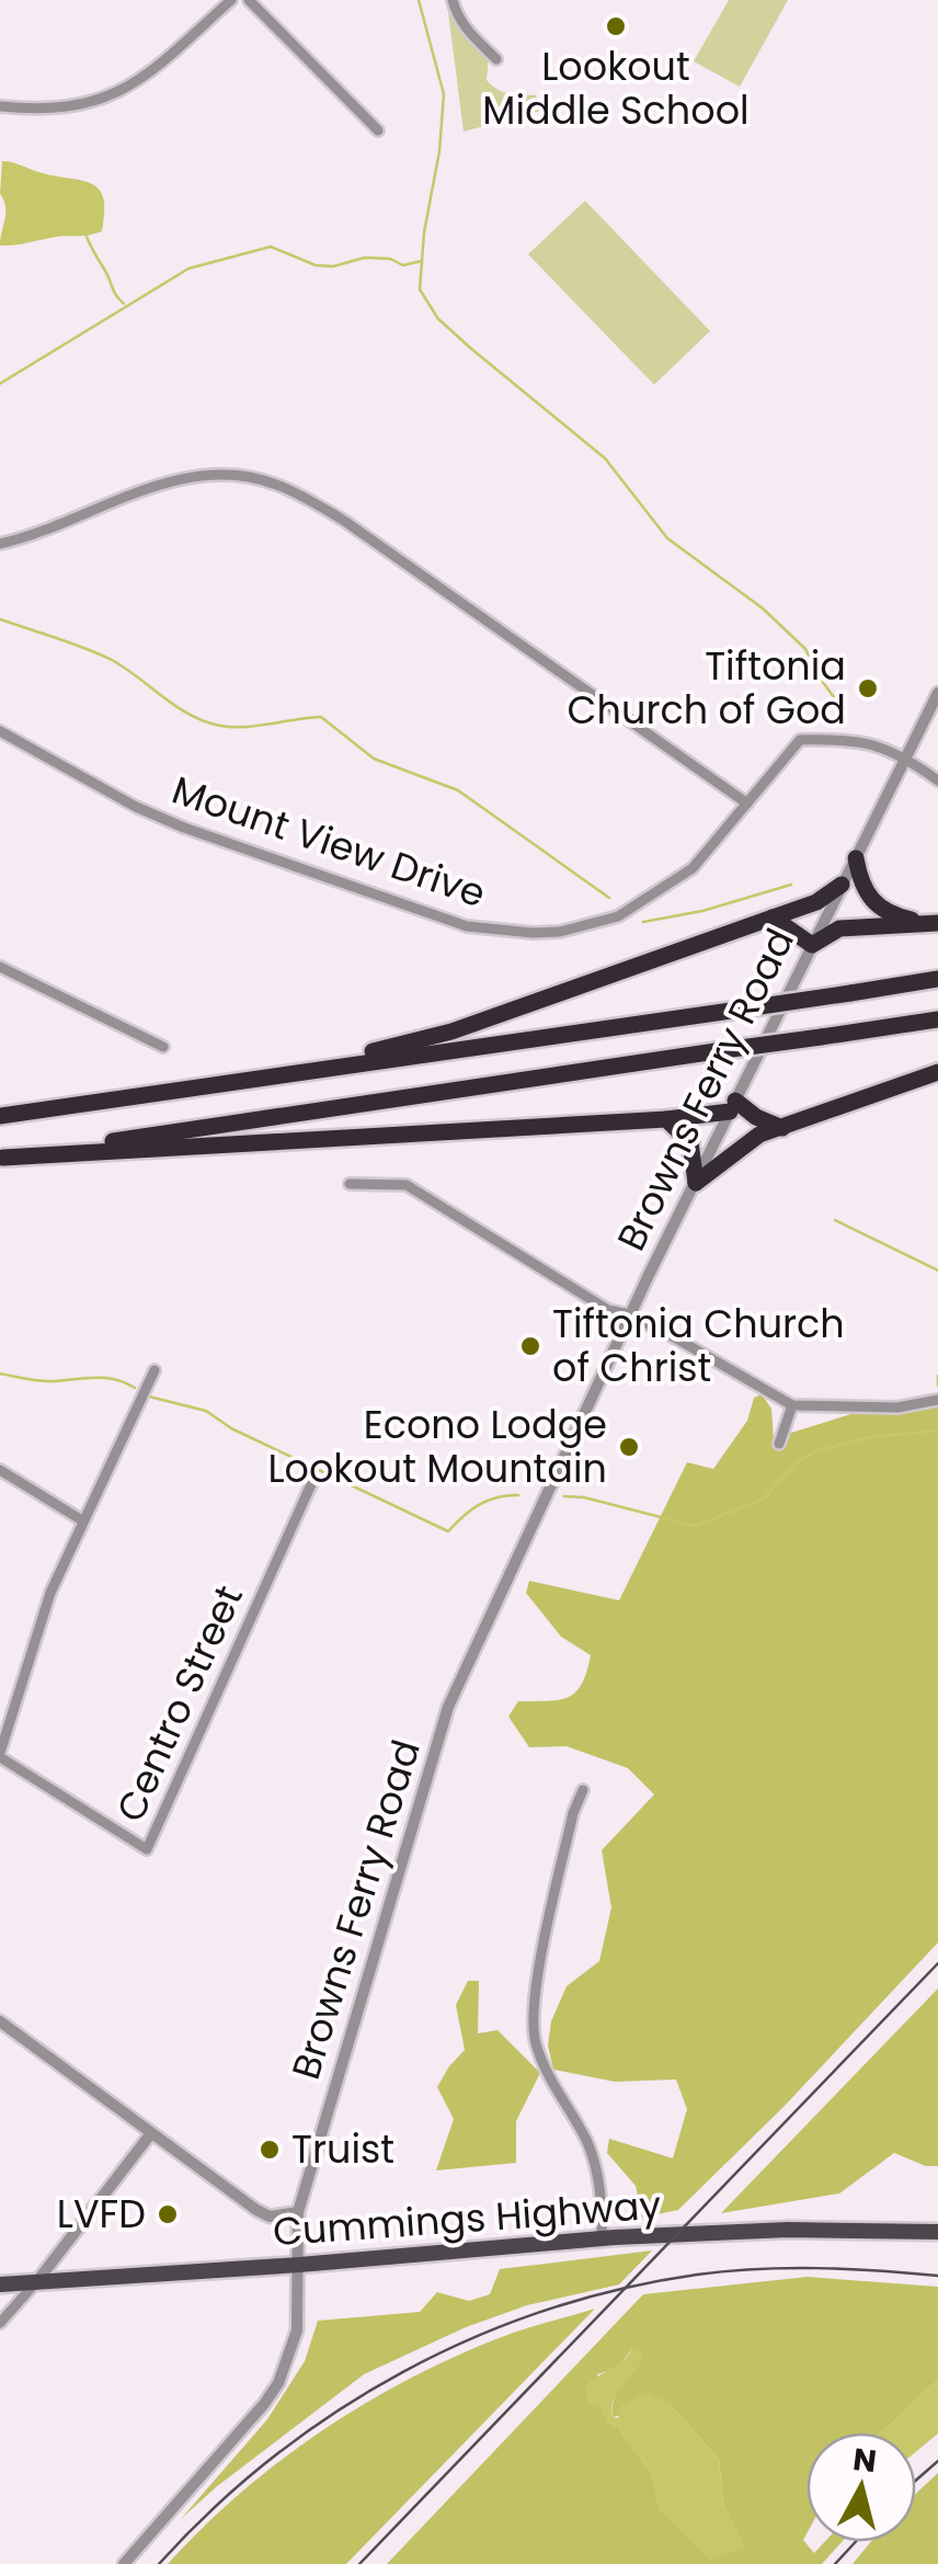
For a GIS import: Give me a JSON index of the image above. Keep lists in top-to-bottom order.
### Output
{
  "streets": {
    "main road": ["Cummings Highway"],
    "street": ["Mount View Drive", "Browns Ferry Road", "Centro Street"]
  },
  "crossings": [
    ["Mount View Drive", "Browns Ferry Road"],
    ["Browns Ferry Road", "Cummings Highway"]
  ],
  "places": [
    "Lookout Middle School",
    "Tiftonia Church of God",
    "Tiftonia Church of Christ",
    "Econo Lodge Lookout Mountain",
    "Truist",
    "LVFD"
  ],
  "north": "top"
}
